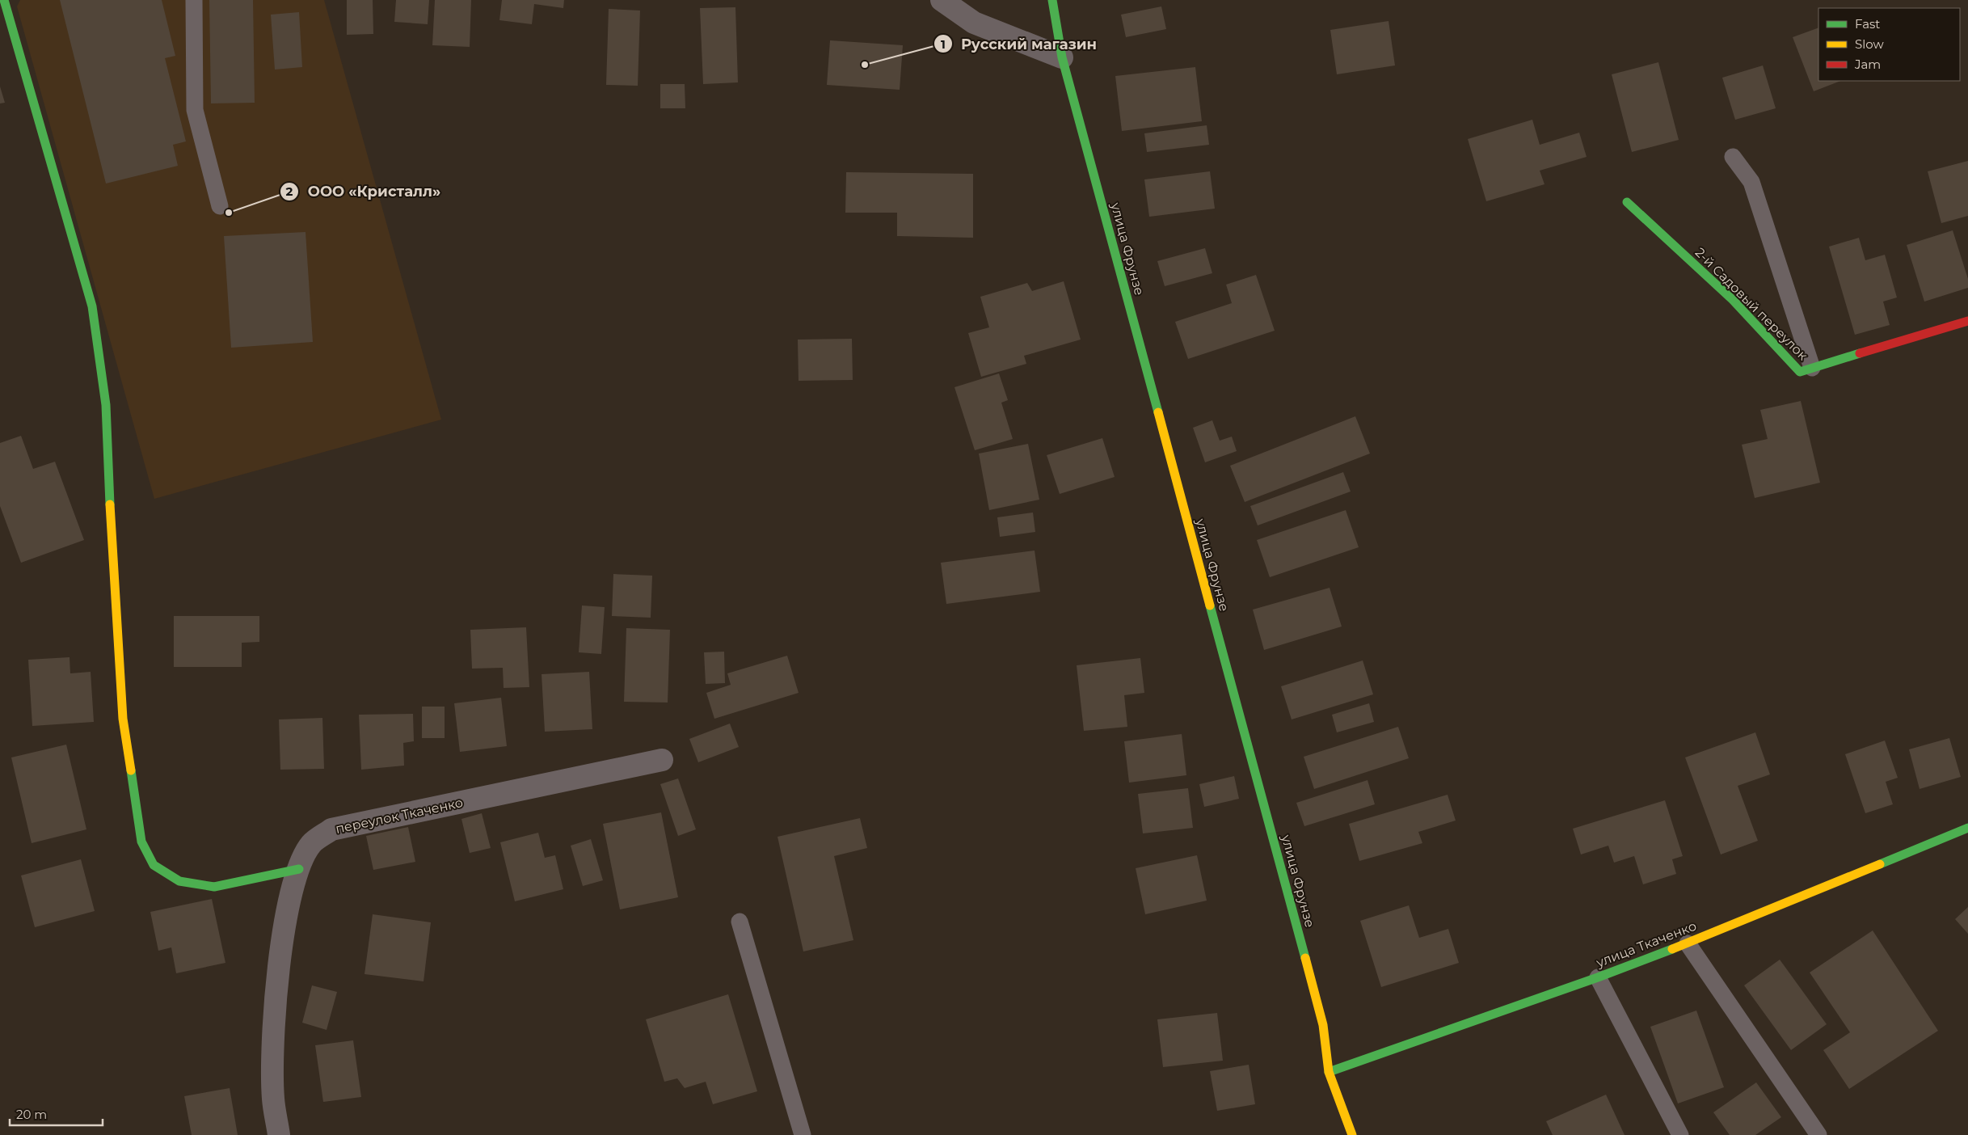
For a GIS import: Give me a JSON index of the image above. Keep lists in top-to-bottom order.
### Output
{
  "streets": {
    "street": [
      "улица Фрунзе",
      "2-й Садовый переулок",
      "переулок Ткаченко",
      "улица Ткаченко"
    ]
  },
  "crossings": [
    ["улица Фрунзе", "улица Ткаченко"]
  ],
  "places": ["Русский магазин", "ООО «Кристалл»"],
  "legend": ["Fast", "Slow", "Jam"],
  "scale_bar": "20 m"
}
